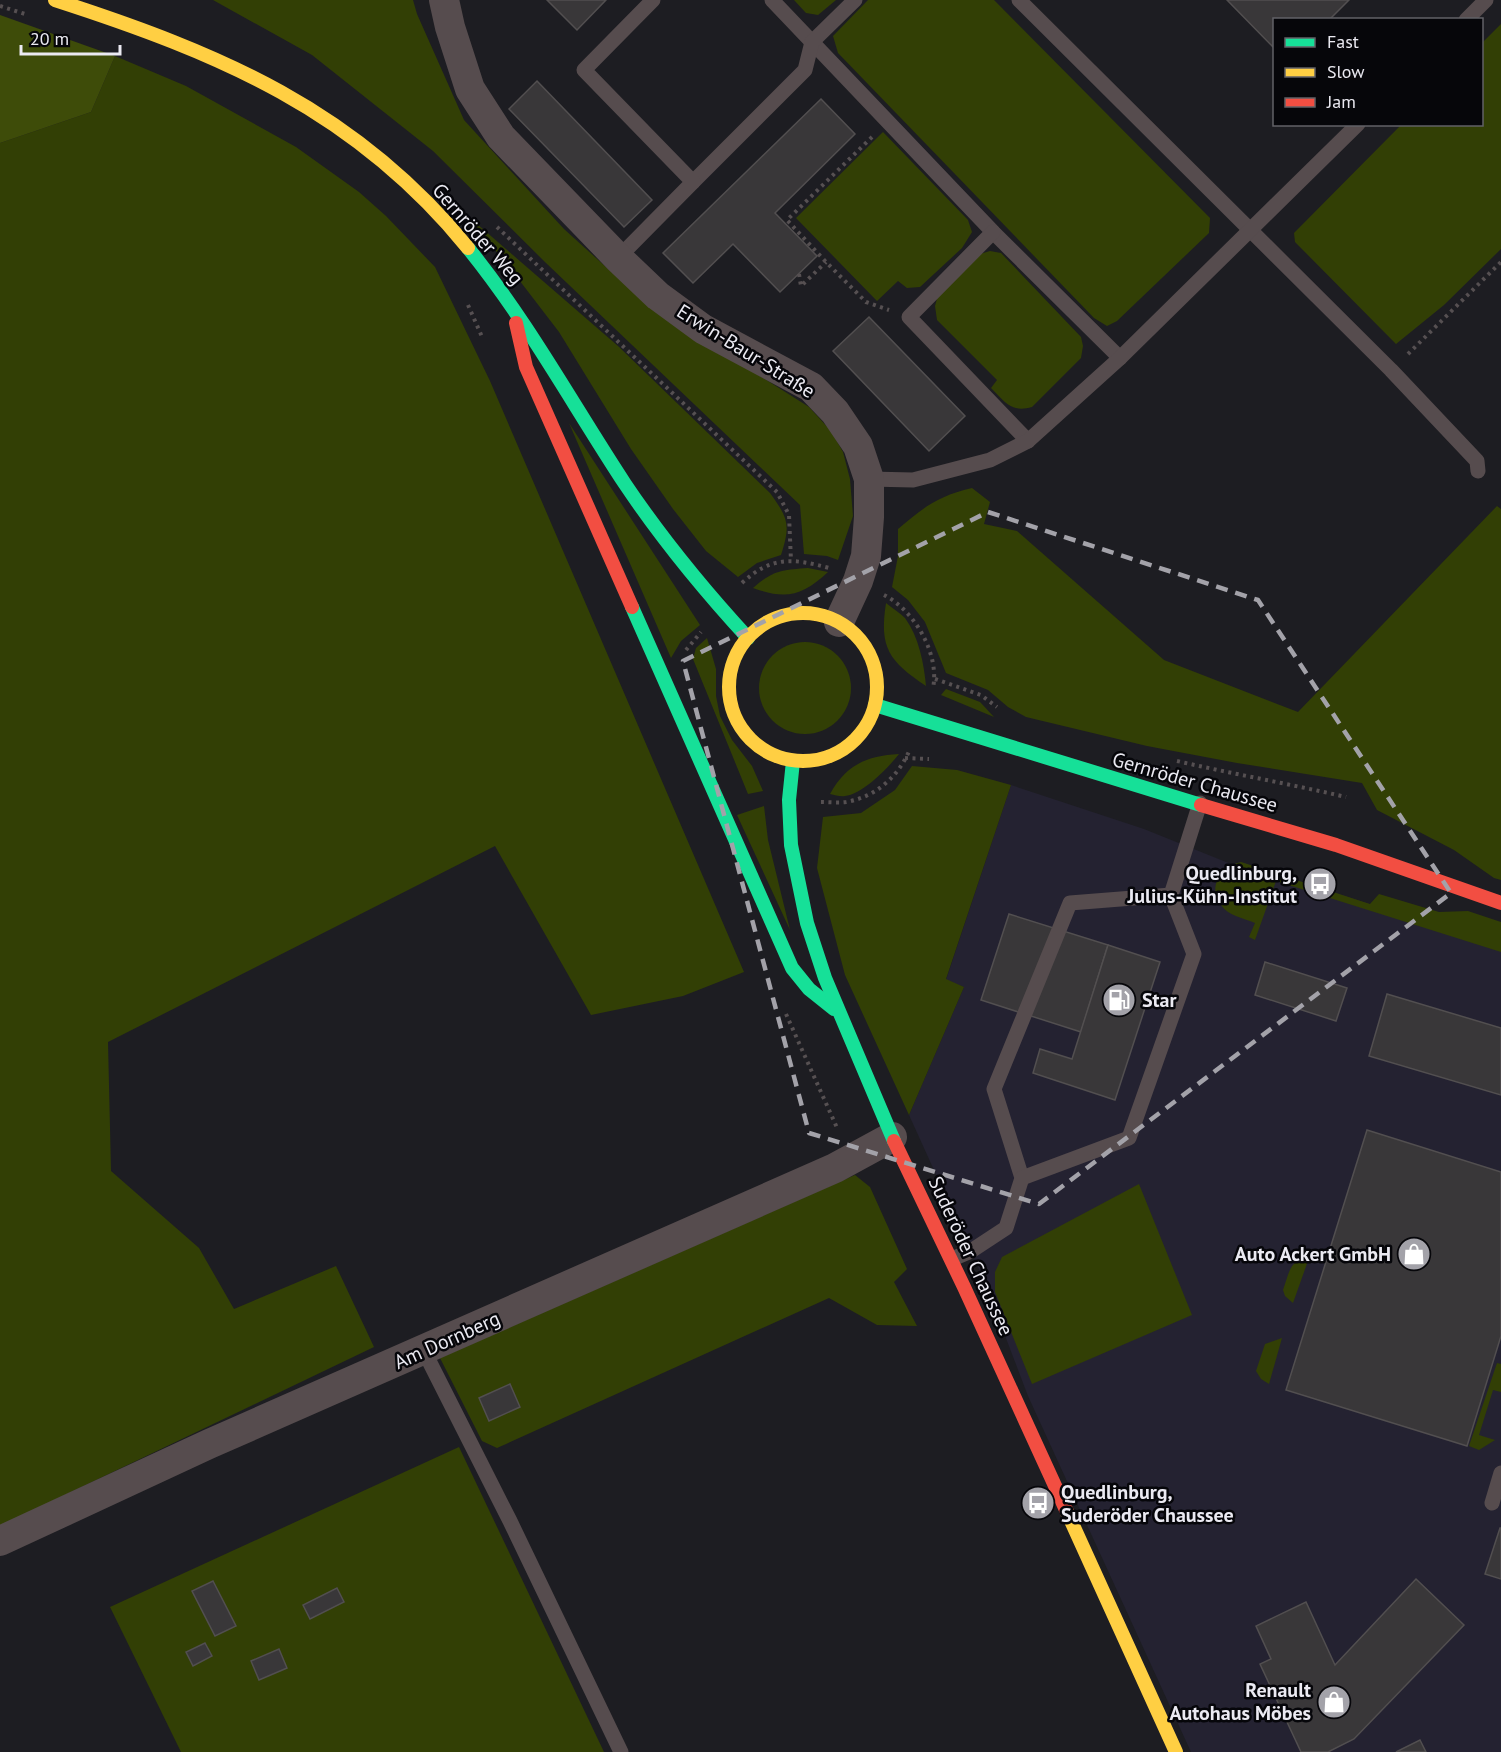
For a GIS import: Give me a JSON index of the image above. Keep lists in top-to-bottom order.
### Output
{
  "streets": {
    "main road": ["Gernröder Weg", "Gernröder Chaussee", "Suderöder Chaussee"],
    "street": ["Erwin-Baur-Straße", "Am Dornberg"]
  },
  "crossings": [
    ["Gernröder Weg", "Erwin-Baur-Straße"],
    ["Gernröder Weg", "Gernröder Chaussee"],
    ["Gernröder Weg", "Suderöder Chaussee"],
    ["Erwin-Baur-Straße", "Gernröder Chaussee"],
    ["Erwin-Baur-Straße", "Suderöder Chaussee"],
    ["Gernröder Chaussee", "Suderöder Chaussee"],
    ["Suderöder Chaussee", "Am Dornberg"]
  ],
  "places": {
    "bus stop": ["Quedlinburg, Julius-Kühn-Institut", "Quedlinburg, Suderöder Chaussee"],
    "fuel station": ["Star"],
    "shop": ["Auto Ackert GmbH", "Renault Autohaus Möbes"]
  },
  "legend": ["Fast", "Slow", "Jam"],
  "scale_bar": "20 m"
}
